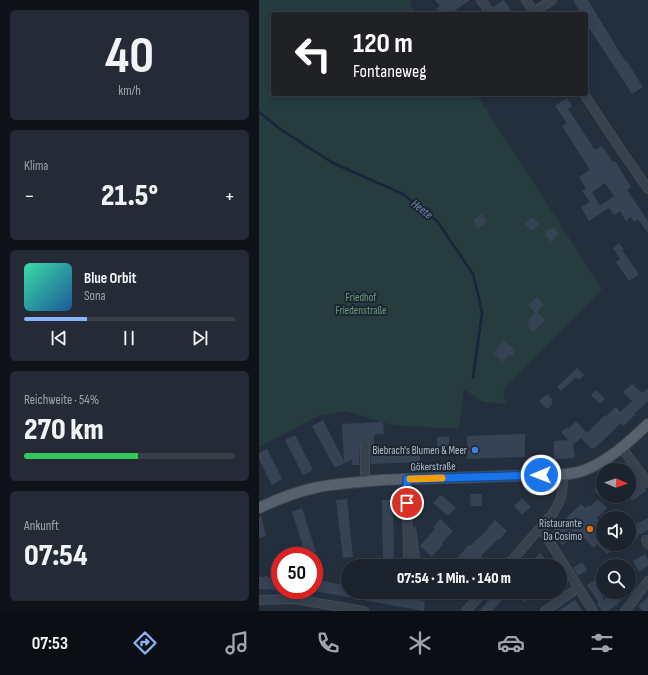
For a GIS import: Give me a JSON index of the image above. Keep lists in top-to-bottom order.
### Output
{
  "streets": {
    "main road": ["Gökerstraße"]
  },
  "water": ["Heete"],
  "parks": ["Friedhof Friedenstraße"],
  "places": ["Biebrach's Blumen & Meer", "Ristaurante Da Cosimo"],
  "north": "right",
  "page": {
    "tile": [
      ["40", "km/h"],
      "Klima",
      ["Reichweite · 54%", "270 km"],
      ["Ankunft", "07:54"]
    ],
    "turn": ["120 m", "Fontaneweg"],
    "heat": ["−", "21.5°", "+"],
    "song": ["Blue Orbit", "Sona"],
    "limit": "50",
    "trip": "07:54 · 1 Min. · 140 m",
    "tabs": "07:53"
  }
}
